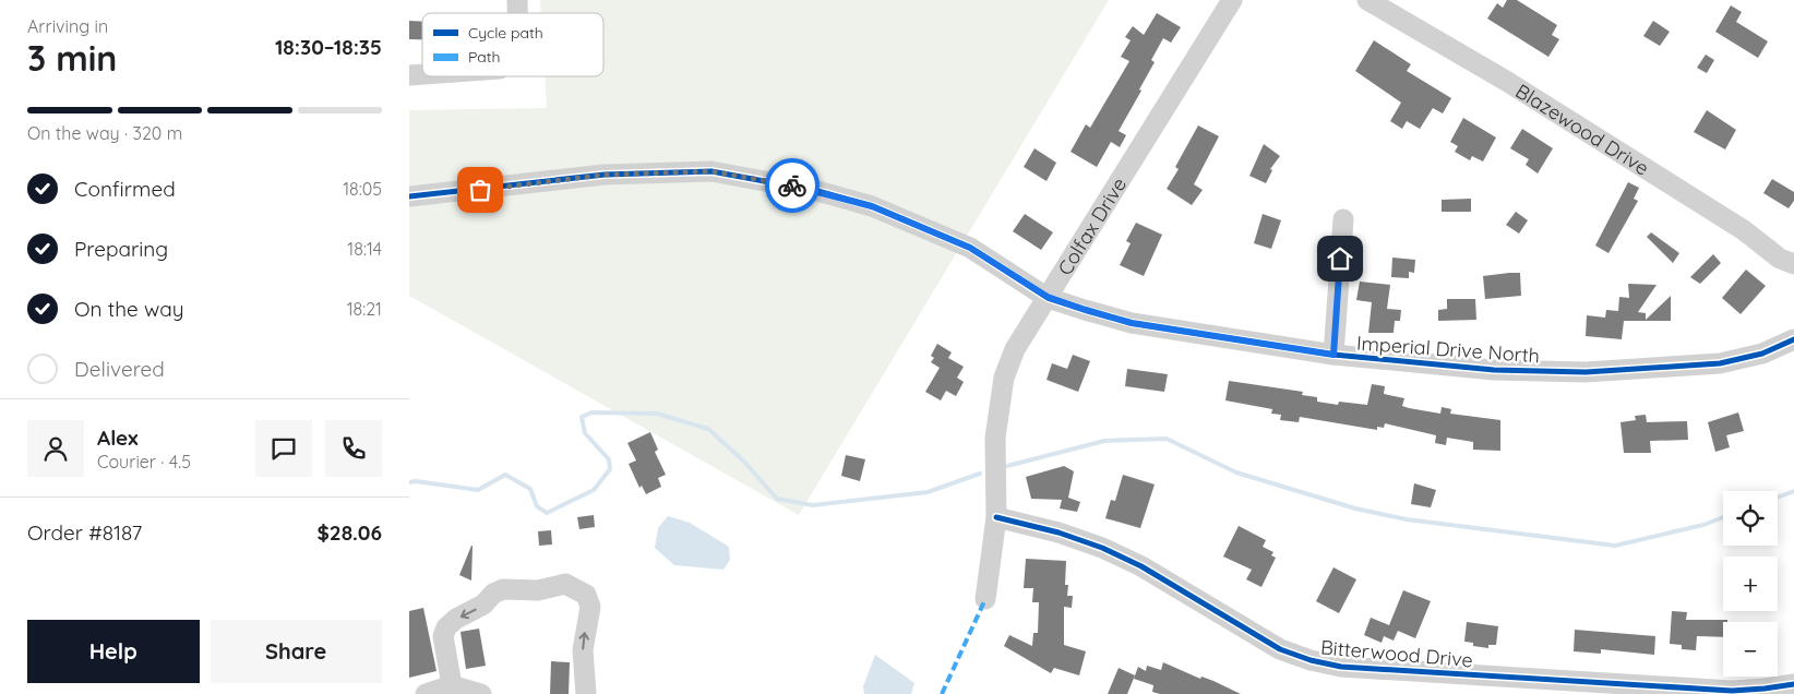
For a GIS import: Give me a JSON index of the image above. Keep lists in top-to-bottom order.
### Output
{
  "streets": {
    "street": [
      "Blazewood Drive",
      "Colfax Drive",
      "Imperial Drive North",
      "Bitterwood Drive"
    ]
  },
  "crossings": [
    ["Colfax Drive", "Imperial Drive North"],
    ["Colfax Drive", "Bitterwood Drive"]
  ],
  "legend": ["Cycle path", "Path"],
  "page": {
    "heading": ["3 min", "Arriving in", "18:30–18:35"],
    "panel": [
      "Alex",
      "Courier · 4.5",
      "Order #8187",
      "$28.06"
    ],
    "bar": "On the way · 320 m",
    "list": [
      ["Confirmed", "18:05"],
      ["Preparing", "18:14"],
      ["On the way", "18:21"],
      "Delivered"
    ],
    "map_buttons": ["+", "−"],
    "buttons": ["Help", "Share"]
  }
}
